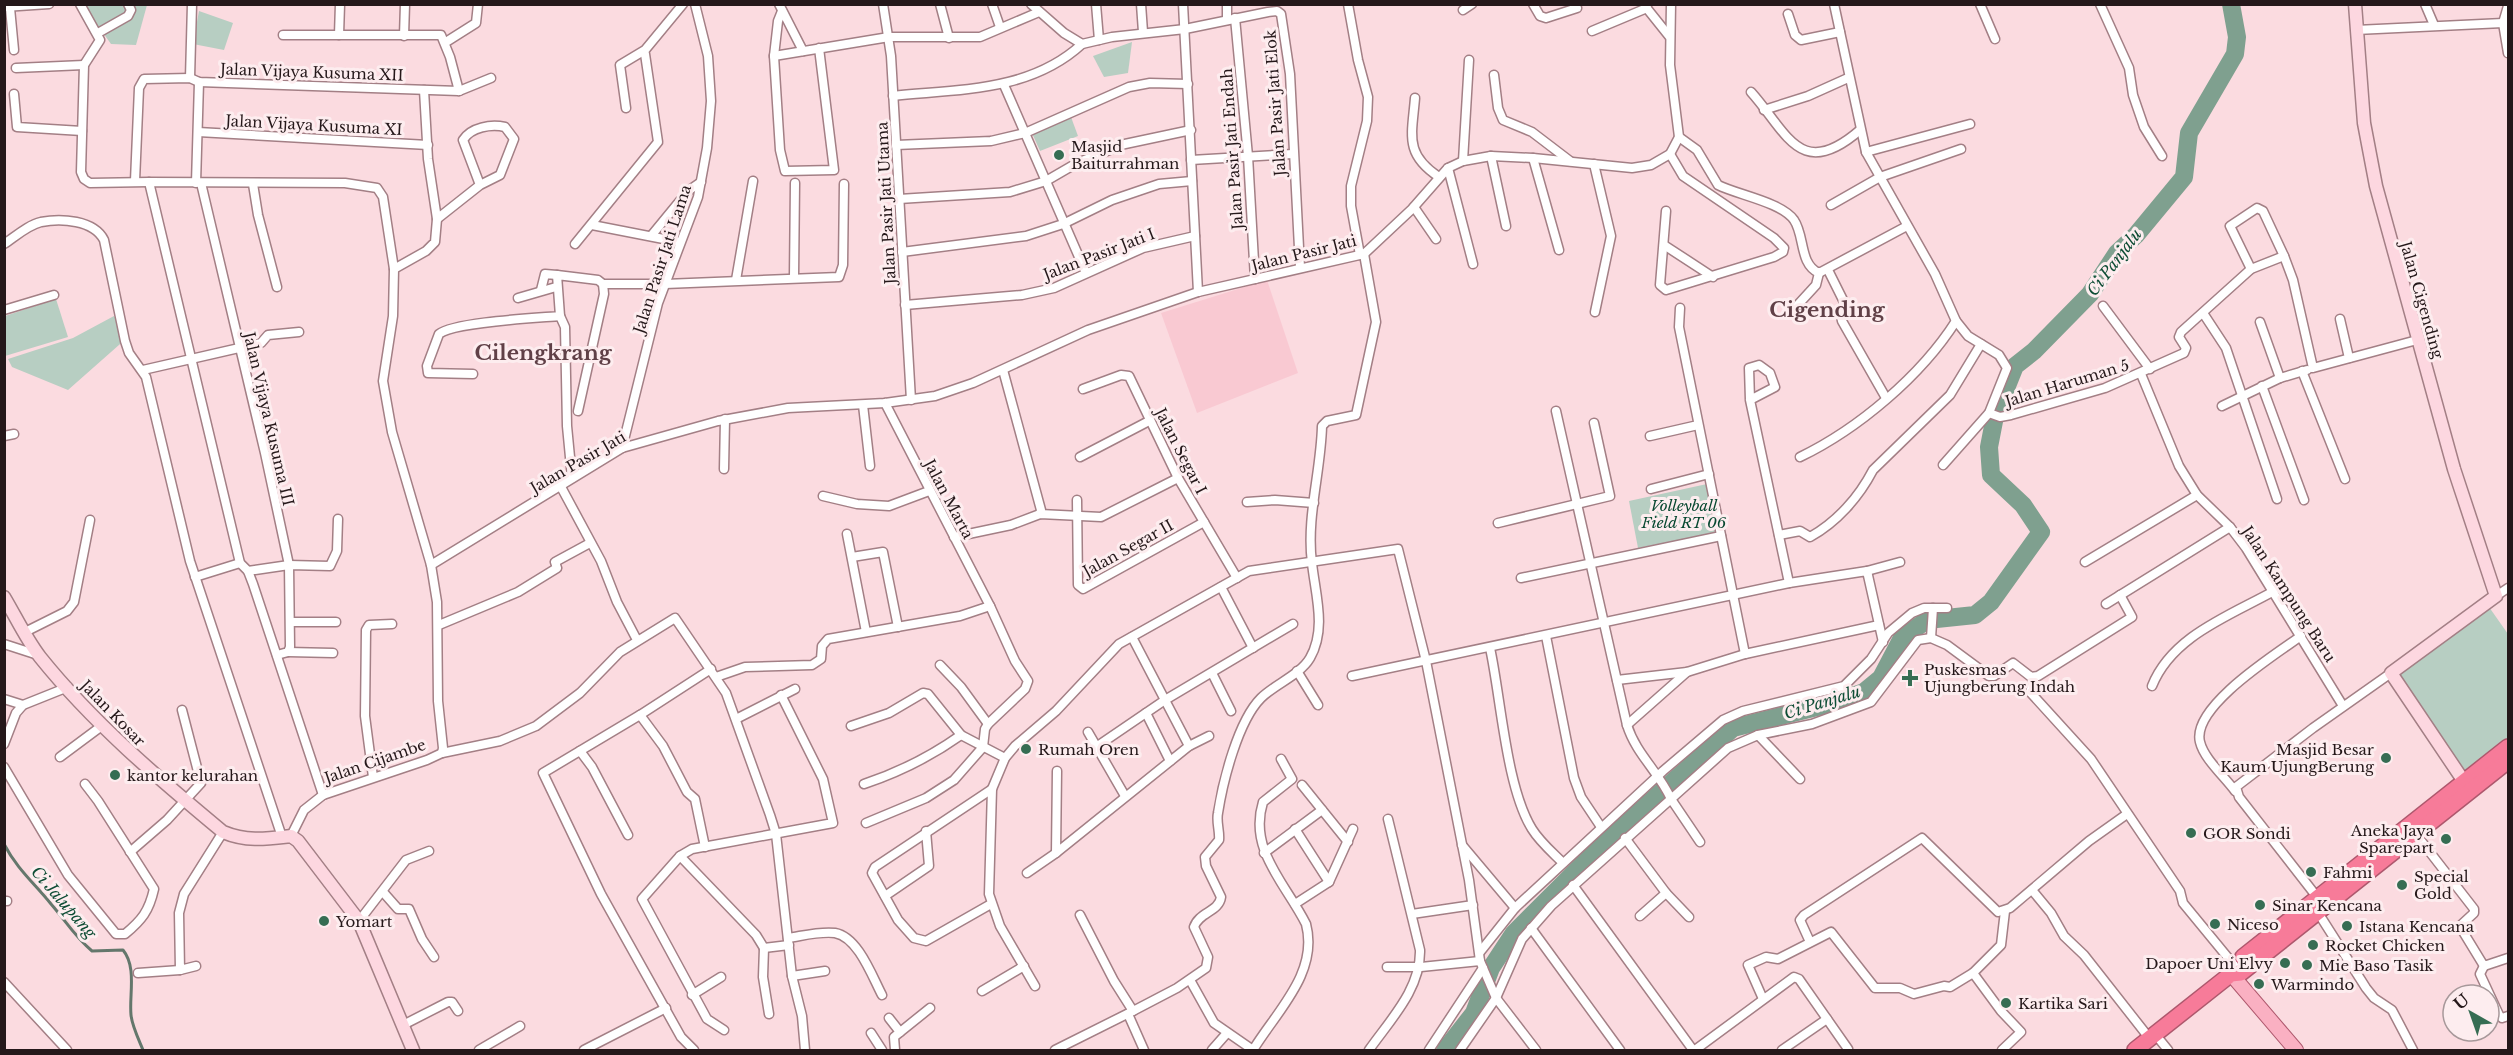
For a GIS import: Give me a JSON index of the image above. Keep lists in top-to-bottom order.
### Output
{
  "streets": {
    "street": [
      "Jalan Vijaya Kusuma XII",
      "Jalan Pasir Jati Elok",
      "Jalan Vijaya Kusuma XI",
      "Jalan Pasir Jati Endah",
      "Jalan Pasir Jati Utama",
      "Jalan Pasir Jati",
      "Jalan Pasir Jati I",
      "Jalan Pasir Jati Lama",
      "Jalan Cigending",
      "Jalan Haruman 5",
      "Jalan Vijaya Kusuma III",
      "Jalan Segar I",
      "Jalan Marta",
      "Jalan Segar II",
      "Jalan Kampung Baru",
      "Jalan Kosar",
      "Jalan Cijambe"
    ]
  },
  "crossings": [
    ["Jalan Vijaya Kusuma XII", "Jalan Vijaya Kusuma III"],
    ["Jalan Pasir Jati Elok", "Jalan Pasir Jati Endah"],
    ["Jalan Pasir Jati Elok", "Jalan Pasir Jati"],
    ["Jalan Vijaya Kusuma XI", "Jalan Vijaya Kusuma III"],
    ["Jalan Pasir Jati Endah", "Jalan Pasir Jati"],
    ["Jalan Pasir Jati Utama", "Jalan Pasir Jati"],
    ["Jalan Pasir Jati Utama", "Jalan Pasir Jati I"],
    ["Jalan Pasir Jati", "Jalan Pasir Jati Lama"],
    ["Jalan Pasir Jati", "Jalan Marta"],
    ["Jalan Pasir Jati", "Jalan Cijambe"],
    ["Jalan Haruman 5", "Jalan Kampung Baru"],
    ["Jalan Segar I", "Jalan Segar II"],
    ["Jalan Kosar", "Jalan Cijambe"]
  ],
  "districts": ["Cigending", "Cilengkrang"],
  "water": ["Ci Panjalu", "Ci Jalupang"],
  "parks": ["Volleyball Field RT 06"],
  "places": {
    "other": [
      "Masjid Baiturrahman",
      "Rumah Oren",
      "Masjid Besar Kaum UjungBerung",
      "kantor kelurahan",
      "GOR Sondi",
      "Aneka Jaya Sparepart",
      "Fahmi",
      "Special Gold",
      "Sinar Kencana",
      "Yomart",
      "Niceso",
      "Istana Kencana",
      "Rocket Chicken",
      "Dapoer Uni Elvy",
      "Mie Baso Tasik",
      "Warmindo",
      "Kartika Sari"
    ],
    "health": ["Puskesmas Ujungberung Indah"]
  },
  "north": "top left"
}
